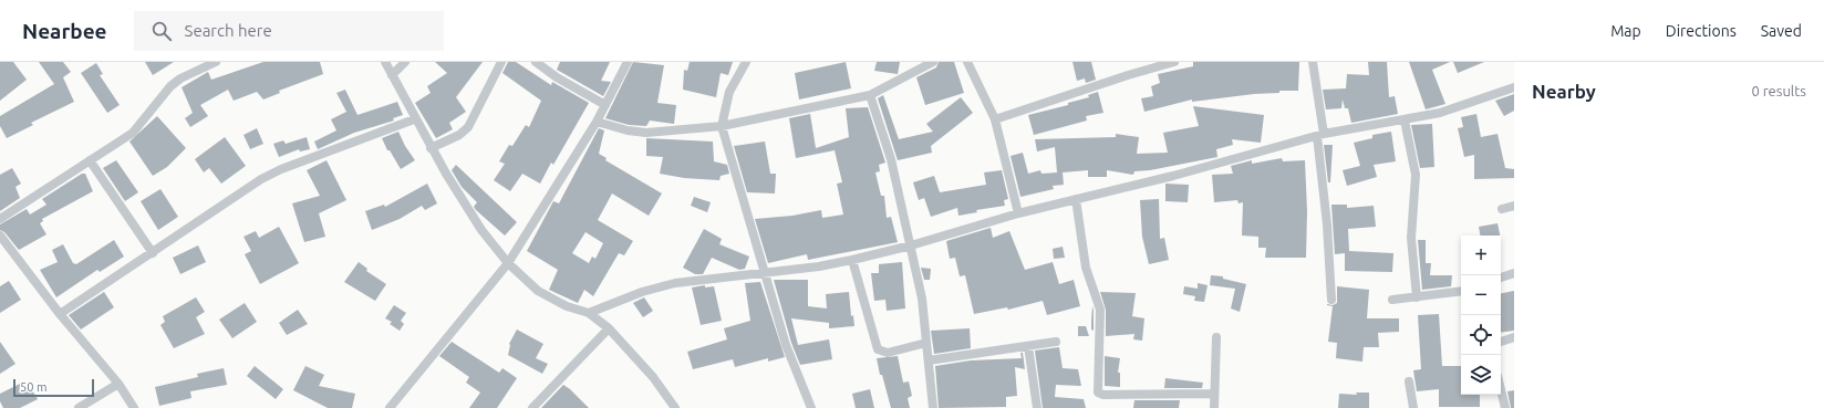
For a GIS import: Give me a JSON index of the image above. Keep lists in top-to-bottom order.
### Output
{
  "scale_bar": "50 m",
  "page": {
    "header": "Nearbee",
    "search": "Search here",
    "nav": ["Map", "Directions", "Saved"],
    "heading": ["Nearby", "0 results"],
    "map_buttons": ["+", "−"],
    "scale": "50 m"
  }
}
